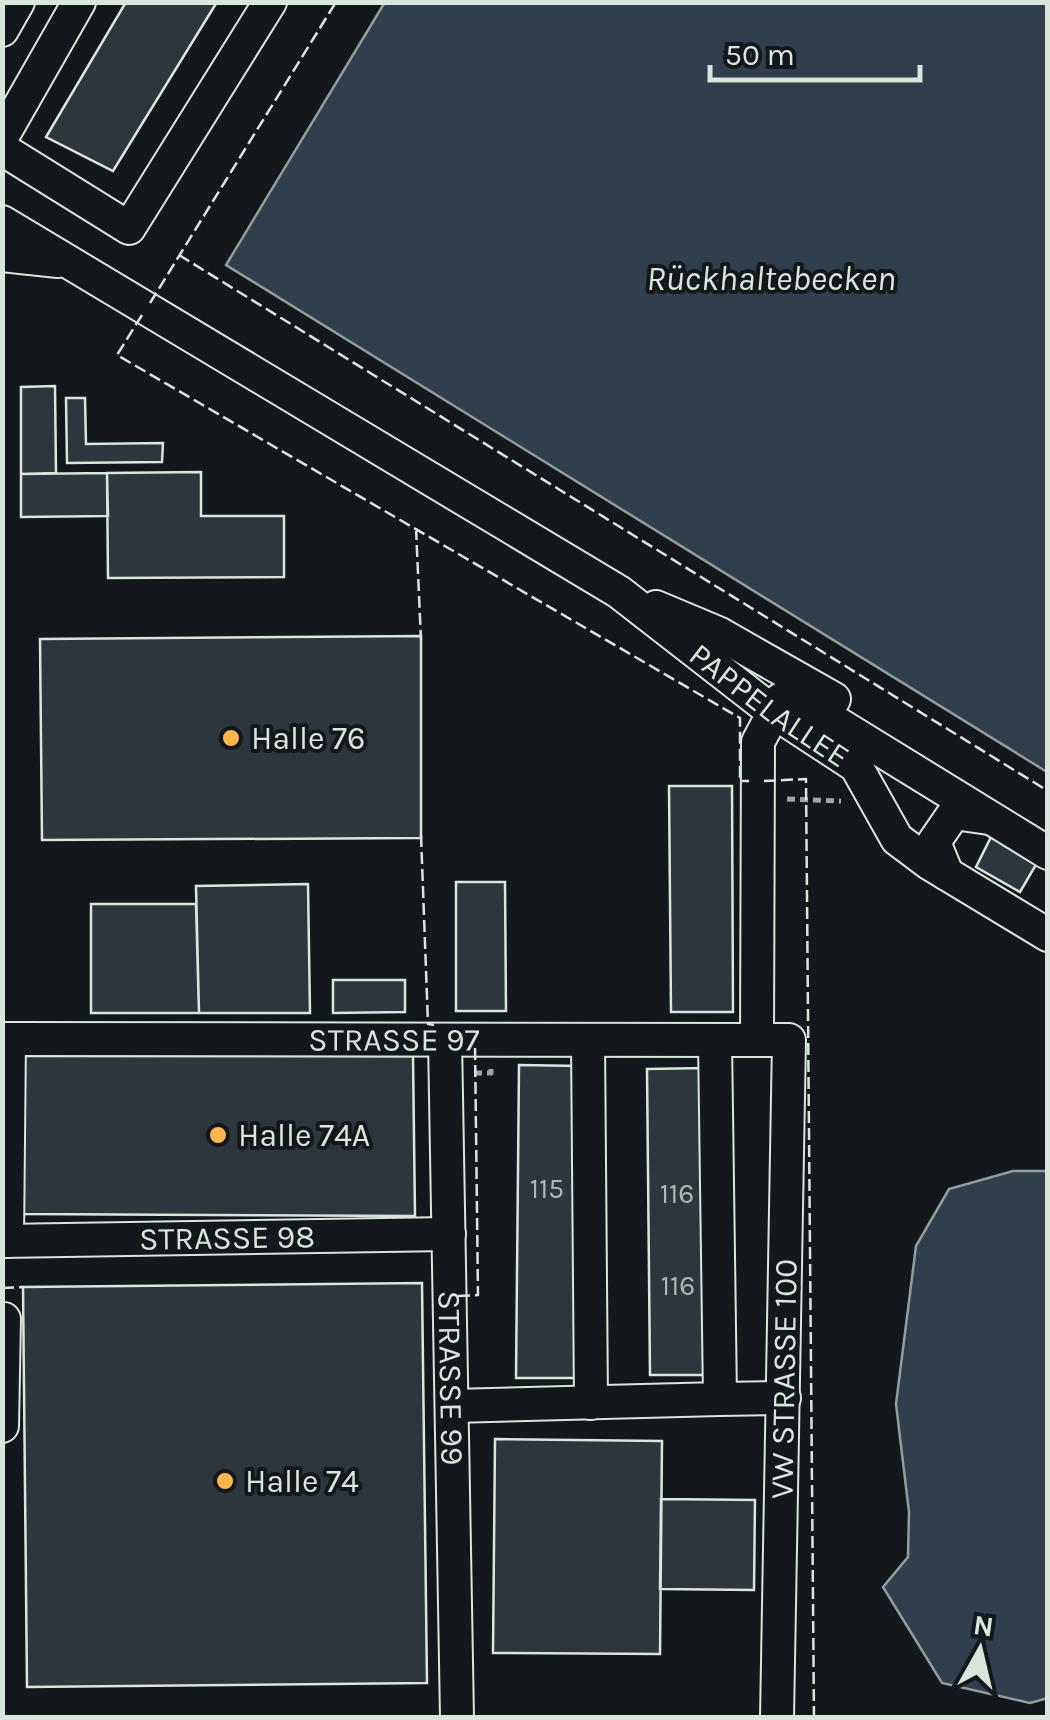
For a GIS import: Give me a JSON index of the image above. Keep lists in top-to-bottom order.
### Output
{
  "streets": {
    "street": [
      "PAPPELALLEE",
      "STRASSE 97",
      "STRASSE 98",
      "STRASSE 99",
      "VW STRASSE 100"
    ]
  },
  "crossings": [
    ["PAPPELALLEE", "VW STRASSE 100"],
    ["STRASSE 97", "STRASSE 98"],
    ["STRASSE 97", "STRASSE 99"],
    ["STRASSE 97", "VW STRASSE 100"],
    ["STRASSE 98", "STRASSE 99"]
  ],
  "water": ["Rückhaltebecken"],
  "places": ["Halle 76", "Halle 74A", "Halle 74"],
  "house_numbers": ["115", "116", "116"],
  "scale_bar": "50 m",
  "north": "top"
}
